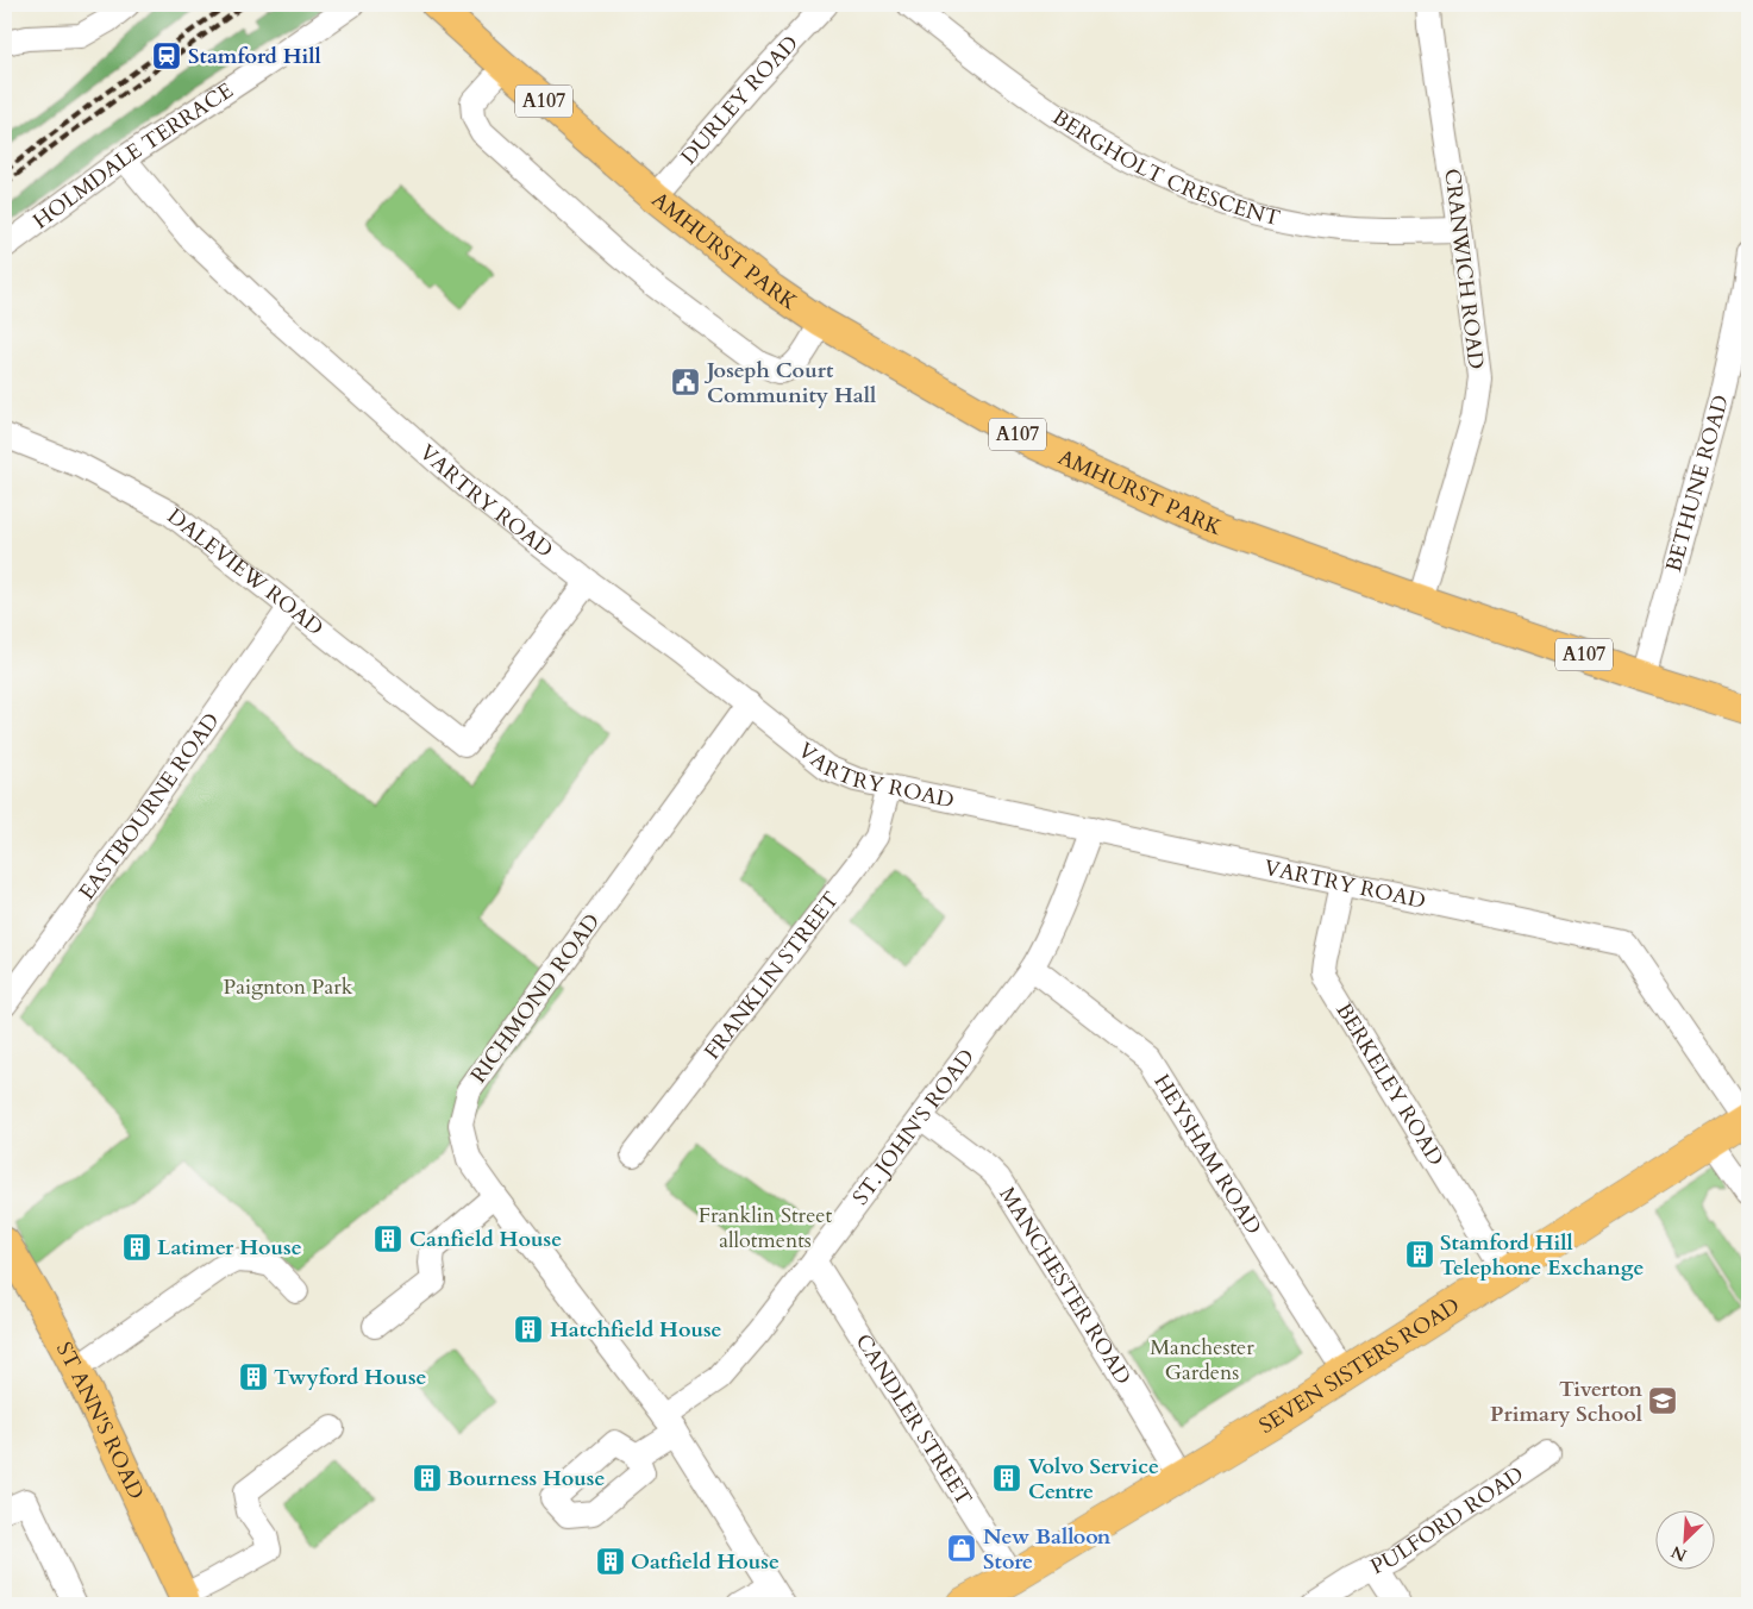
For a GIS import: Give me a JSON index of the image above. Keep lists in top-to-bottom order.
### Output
{
  "streets": {
    "highway": ["SEVEN SISTERS ROAD"],
    "main road": ["A107", "AMHURST PARK", "ST ANN'S ROAD"],
    "street": [
      "DURLEY ROAD",
      "HOLMDALE TERRACE",
      "BERGHOLT CRESCENT",
      "CRANWICH ROAD",
      "BETHUNE ROAD",
      "VARTRY ROAD",
      "DALEVIEW ROAD",
      "EASTBOURNE ROAD",
      "FRANKLIN STREET",
      "RICHMOND ROAD",
      "BERKELEY ROAD",
      "ST. JOHN'S ROAD",
      "HEYSHAM ROAD",
      "MANCHESTER ROAD",
      "CANDLER STREET",
      "PULFORD ROAD"
    ]
  },
  "crossings": [
    ["DURLEY ROAD", "AMHURST PARK"],
    ["HOLMDALE TERRACE", "VARTRY ROAD"],
    ["BERGHOLT CRESCENT", "CRANWICH ROAD"],
    ["AMHURST PARK", "CRANWICH ROAD"],
    ["AMHURST PARK", "BETHUNE ROAD"],
    ["VARTRY ROAD", "DALEVIEW ROAD"],
    ["VARTRY ROAD", "FRANKLIN STREET"],
    ["VARTRY ROAD", "RICHMOND ROAD"],
    ["VARTRY ROAD", "BERKELEY ROAD"],
    ["VARTRY ROAD", "ST. JOHN'S ROAD"],
    ["VARTRY ROAD", "SEVEN SISTERS ROAD"],
    ["DALEVIEW ROAD", "EASTBOURNE ROAD"],
    ["RICHMOND ROAD", "ST. JOHN'S ROAD"],
    ["BERKELEY ROAD", "SEVEN SISTERS ROAD"],
    ["ST. JOHN'S ROAD", "HEYSHAM ROAD"],
    ["ST. JOHN'S ROAD", "MANCHESTER ROAD"],
    ["ST. JOHN'S ROAD", "CANDLER STREET"],
    ["HEYSHAM ROAD", "SEVEN SISTERS ROAD"],
    ["MANCHESTER ROAD", "SEVEN SISTERS ROAD"],
    ["SEVEN SISTERS ROAD", "CANDLER STREET"]
  ],
  "parks": ["Paignton Park", "Franklin Street allotments", "Manchester Gardens"],
  "places": {
    "station": ["Stamford Hill"],
    "public building": ["Joseph Court Community Hall"],
    "building": [
      "Canfield House",
      "Latimer House",
      "Stamford Hill Telephone Exchange",
      "Hatchfield House",
      "Twyford House",
      "Bourness House",
      "Volvo Service Centre",
      "Oatfield House"
    ],
    "school or university": ["Tiverton Primary School"],
    "shop": ["New Balloon Store"]
  },
  "north": "bottom left"
}
